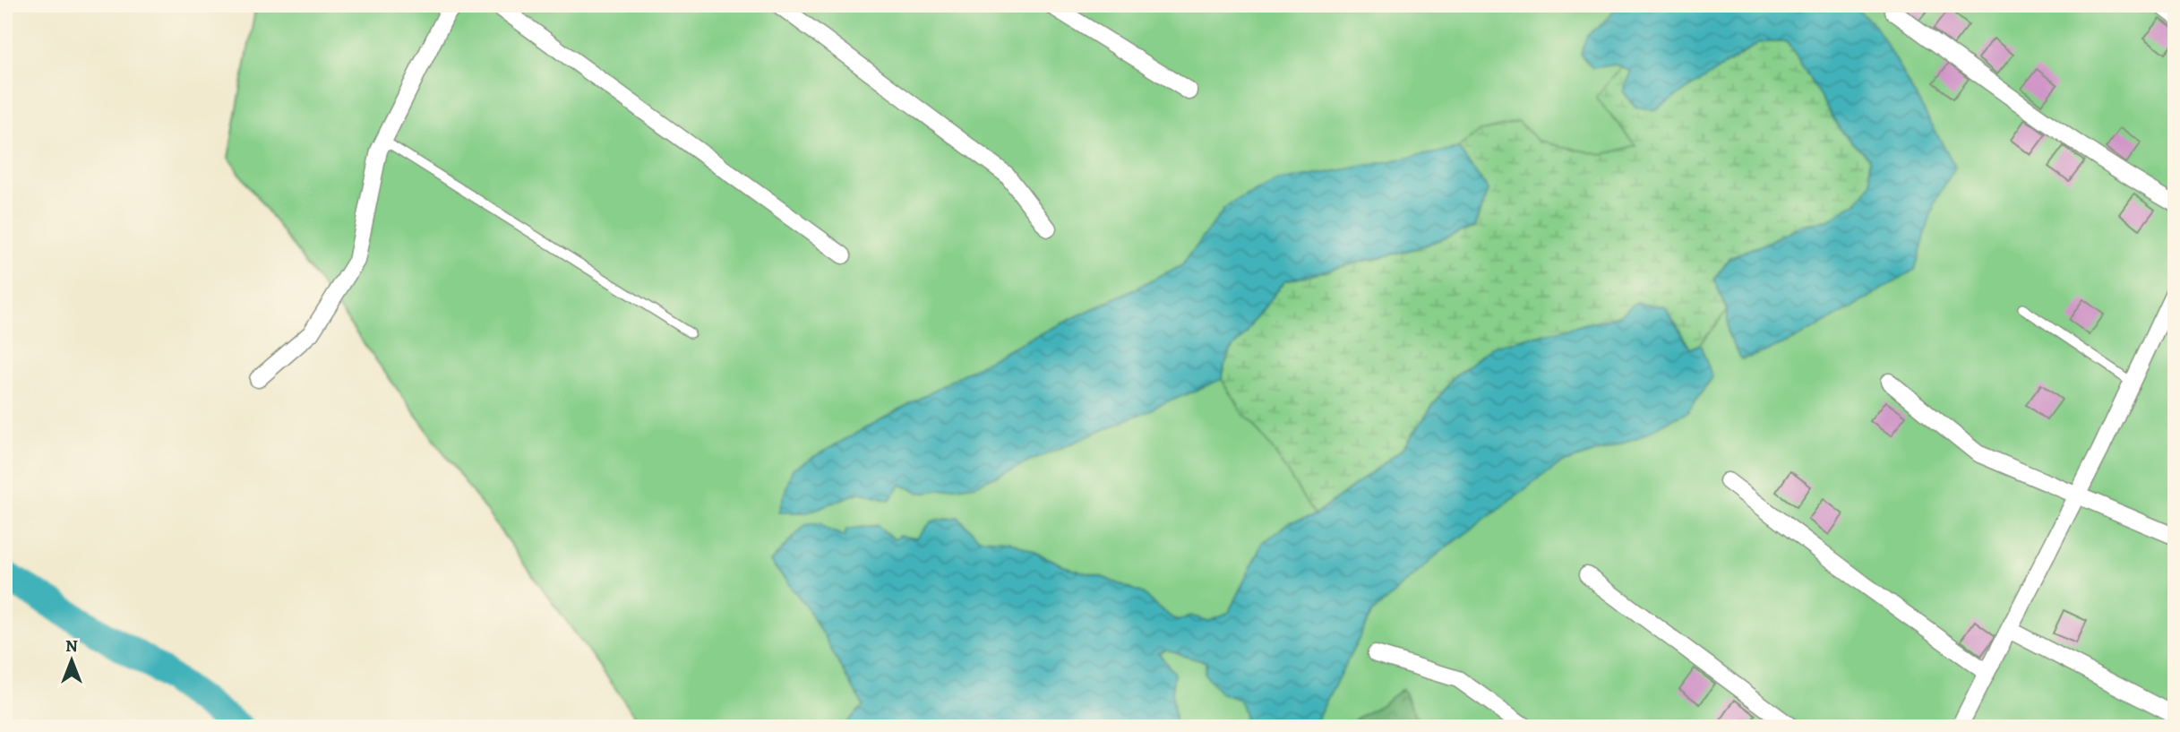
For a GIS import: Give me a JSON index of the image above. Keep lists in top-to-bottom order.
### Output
{
  "north": "top"
}
